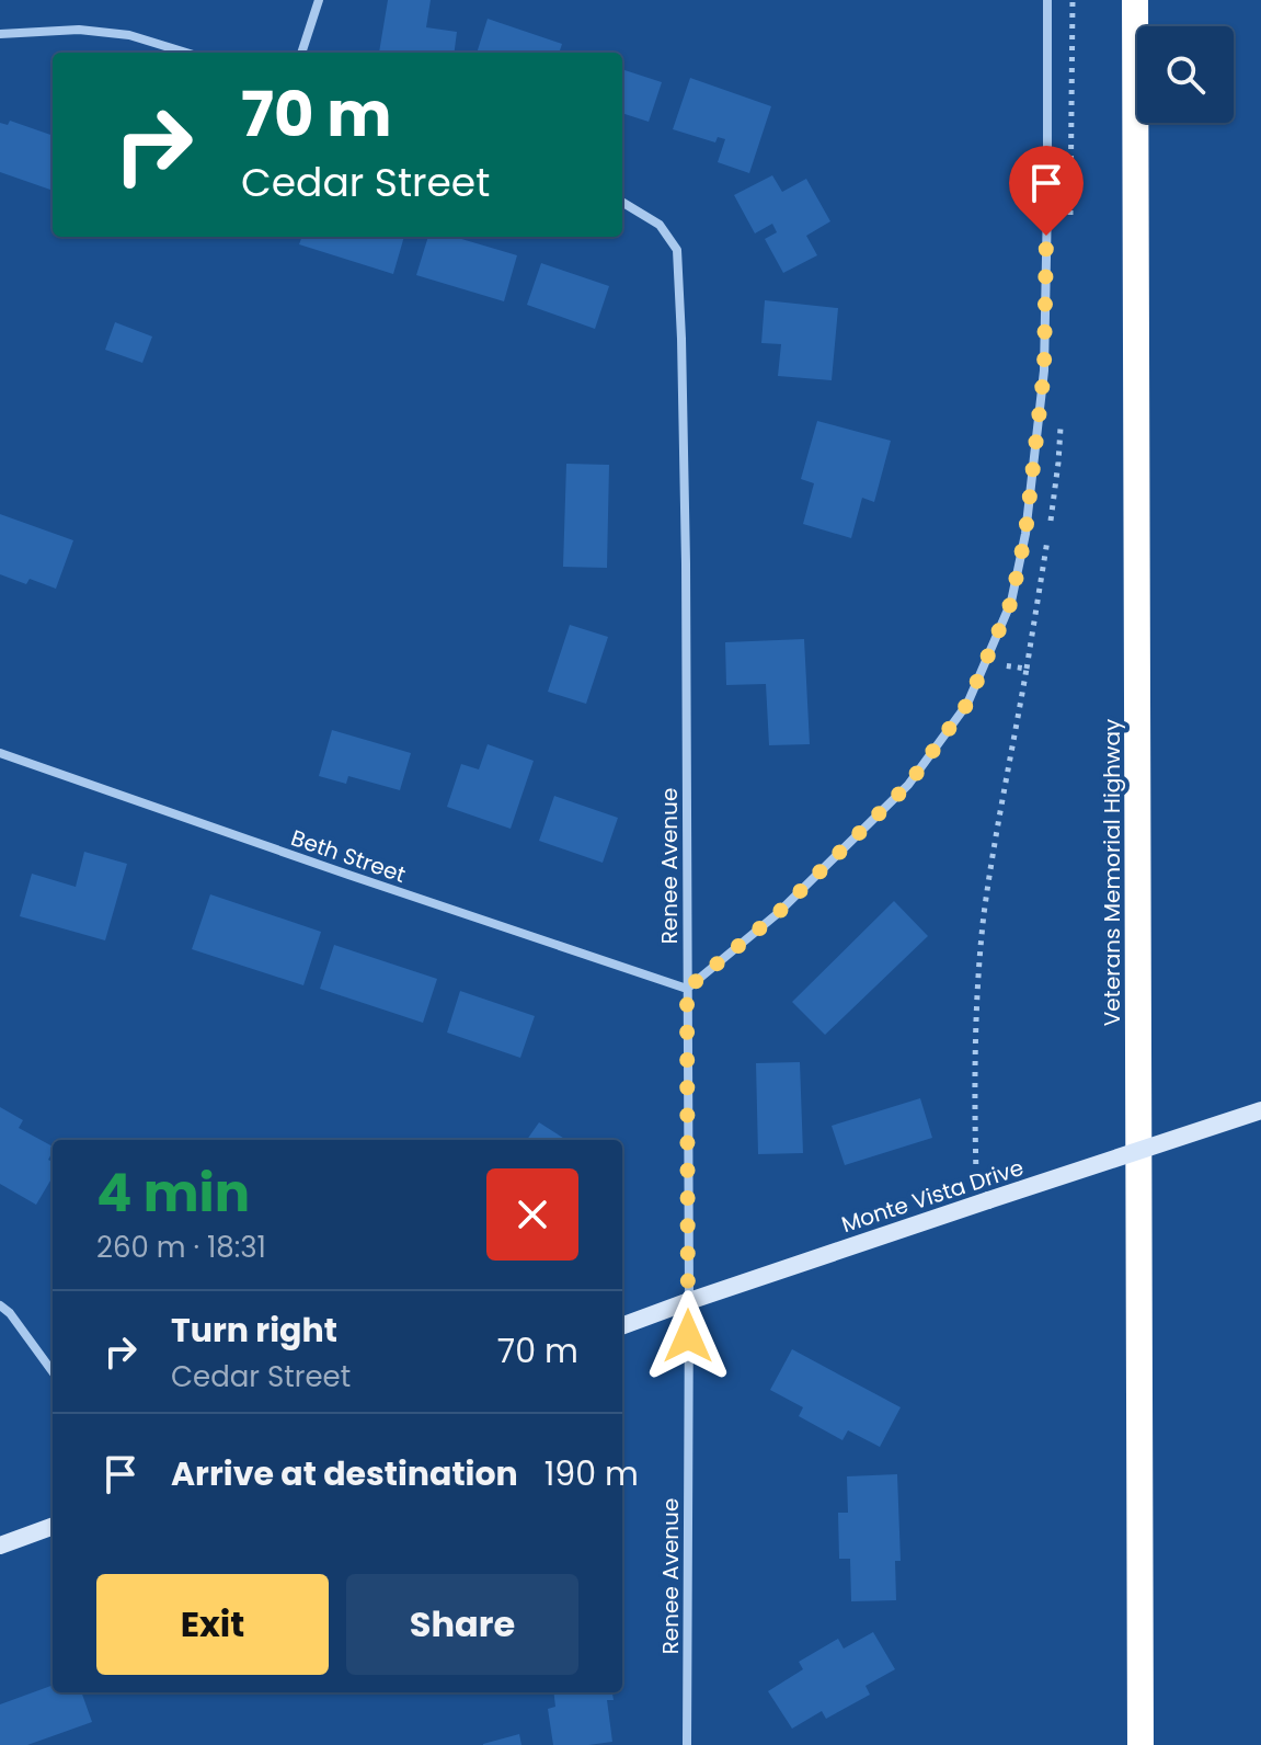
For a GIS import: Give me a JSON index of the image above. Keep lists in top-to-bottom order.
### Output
{
  "streets": {
    "highway": ["Veterans Memorial Highway"],
    "street": ["Beth Street", "Renee Avenue", "Monte Vista Drive"]
  },
  "crossings": [
    ["Beth Street", "Renee Avenue"],
    ["Renee Avenue", "Monte Vista Drive"]
  ],
  "page": {
    "turn": ["70 m", "Cedar Street"],
    "heading": ["4 min", "260 m · 18:31"],
    "list": [
      {
        "name": "Turn right",
        "note": "Cedar Street",
        "value": "70 m"
      },
      {
        "name": "Arrive at destination",
        "value": "190 m"
      }
    ],
    "buttons": ["Exit", "Share"]
  }
}
